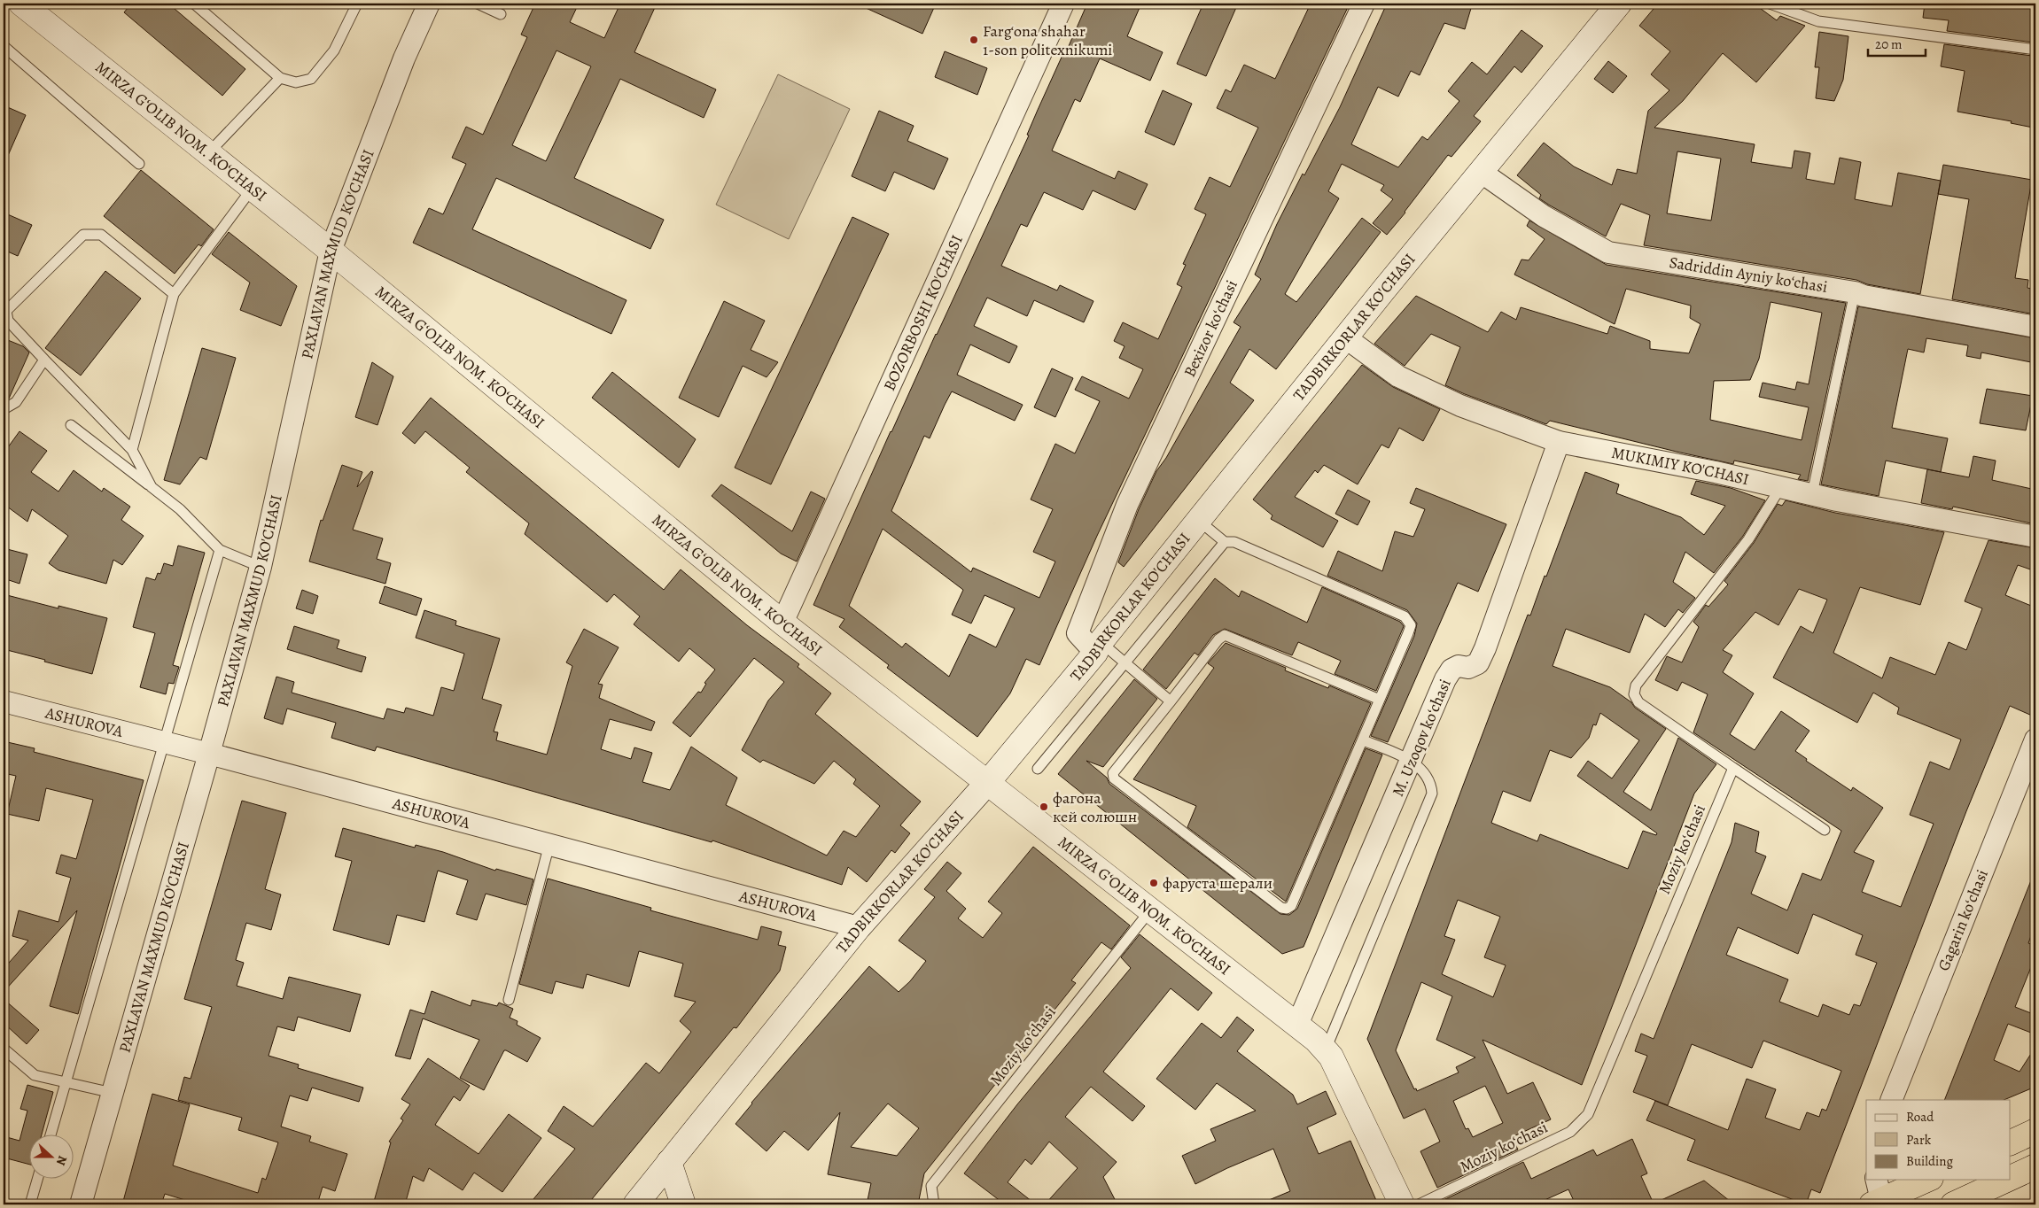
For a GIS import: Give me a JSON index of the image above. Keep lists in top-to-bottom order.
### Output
{
  "streets": {
    "street": [
      "MIRZA G‘OLIB NOM. KO‘CHASI",
      "PAXLAVAN MAXMUD KO'CHASI",
      "Sadriddin Ayniy koʻchasi",
      "BOZORBOSHI KO'CHASI",
      "TADBIRKORLAR KO'CHASI",
      "Bexizor koʻchasi",
      "MUKIMIY KO'CHASI",
      "ASHUROVA",
      "M. Uzoqov koʻchasi",
      "Gagarin koʻchasi"
    ],
    "lane": ["Moziy koʻchasi"]
  },
  "crossings": [
    ["MIRZA G‘OLIB NOM. KO‘CHASI", "PAXLAVAN MAXMUD KO'CHASI"],
    ["MIRZA G‘OLIB NOM. KO‘CHASI", "BOZORBOSHI KO'CHASI"],
    ["MIRZA G‘OLIB NOM. KO‘CHASI", "TADBIRKORLAR KO'CHASI"],
    ["MIRZA G‘OLIB NOM. KO‘CHASI", "M. Uzoqov koʻchasi"],
    ["MIRZA G‘OLIB NOM. KO‘CHASI", "Moziy koʻchasi"],
    ["PAXLAVAN MAXMUD KO'CHASI", "ASHUROVA"],
    ["Sadriddin Ayniy koʻchasi", "TADBIRKORLAR KO'CHASI"],
    ["TADBIRKORLAR KO'CHASI", "Bexizor koʻchasi"],
    ["TADBIRKORLAR KO'CHASI", "MUKIMIY KO'CHASI"],
    ["TADBIRKORLAR KO'CHASI", "ASHUROVA"],
    ["MUKIMIY KO'CHASI", "M. Uzoqov koʻchasi"]
  ],
  "places": ["Farg‘ona shahar 1-son politexnikumi", "фагона кей солюшн", "фаруста шерали"],
  "legend": ["Road", "Park", "Building"],
  "scale_bar": "20 m",
  "north": "right"
}
